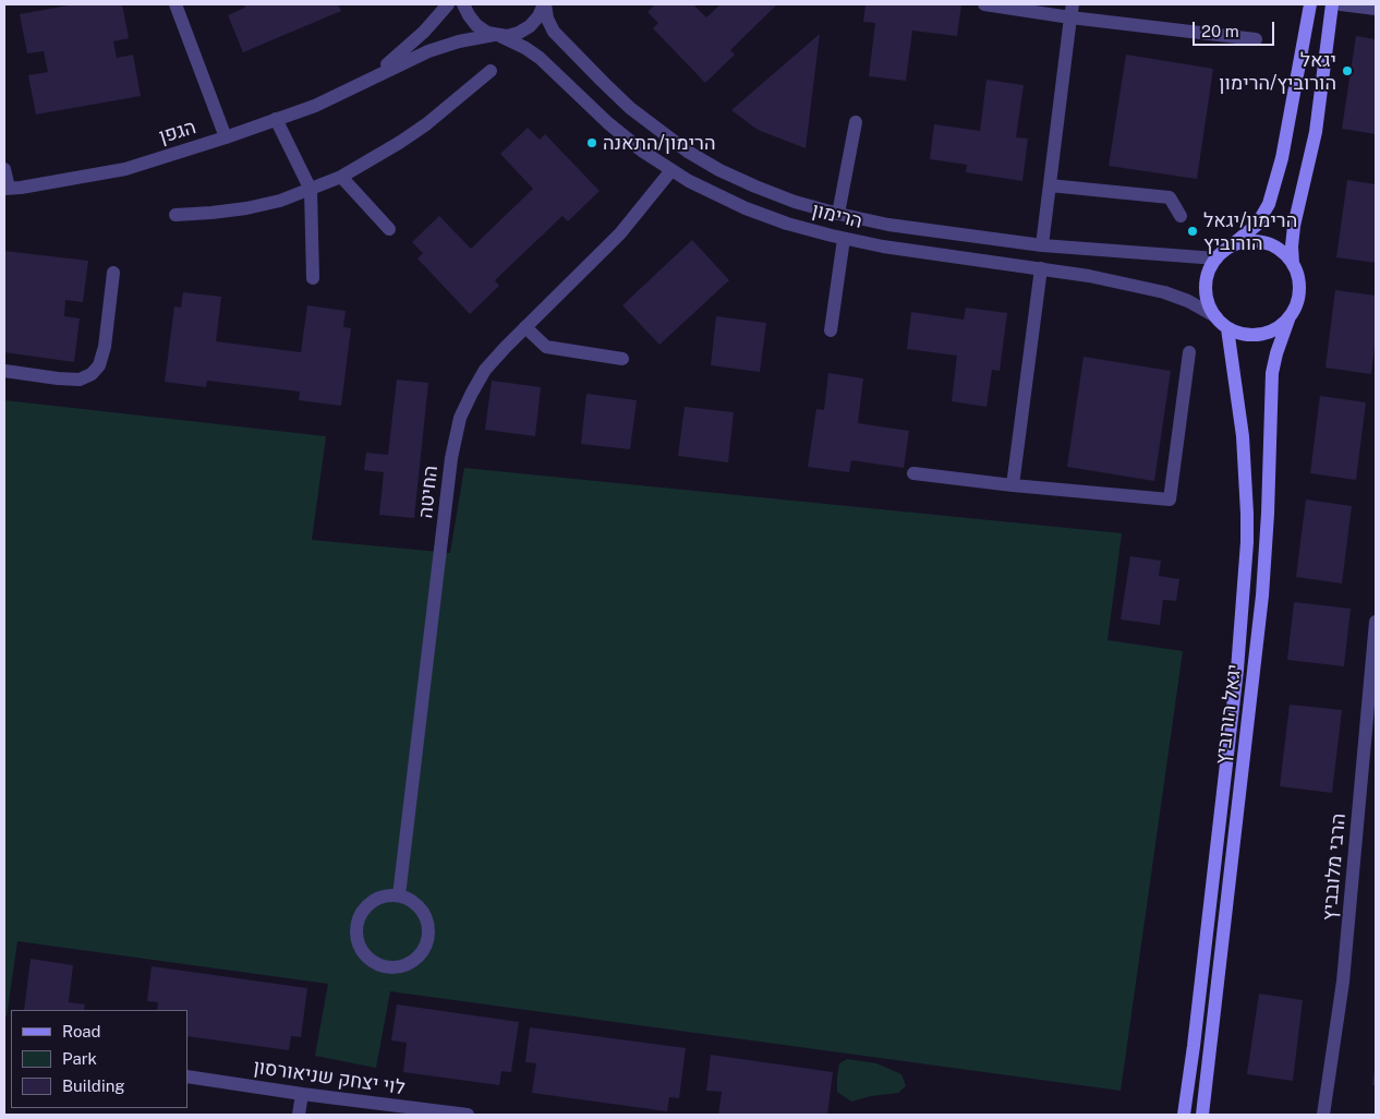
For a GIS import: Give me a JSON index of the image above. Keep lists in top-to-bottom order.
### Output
{
  "streets": {
    "main road": ["יגאל הורוביץ"],
    "street": [
      "הגפן",
      "הרימון",
      "החיטה",
      "הרבי מלובביץ",
      "לוי יצחק שניאורסון"
    ]
  },
  "crossings": [
    ["הגפן", "הרימון"],
    ["הרימון", "החיטה"],
    ["הרימון", "יגאל הורוביץ"]
  ],
  "places": ["יגאל הורוביץ/הרימון", "הרימון/התאנה", "הרימון/יגאל הורוביץ"],
  "legend": ["Road", "Park", "Building"],
  "scale_bar": "20 m"
}
